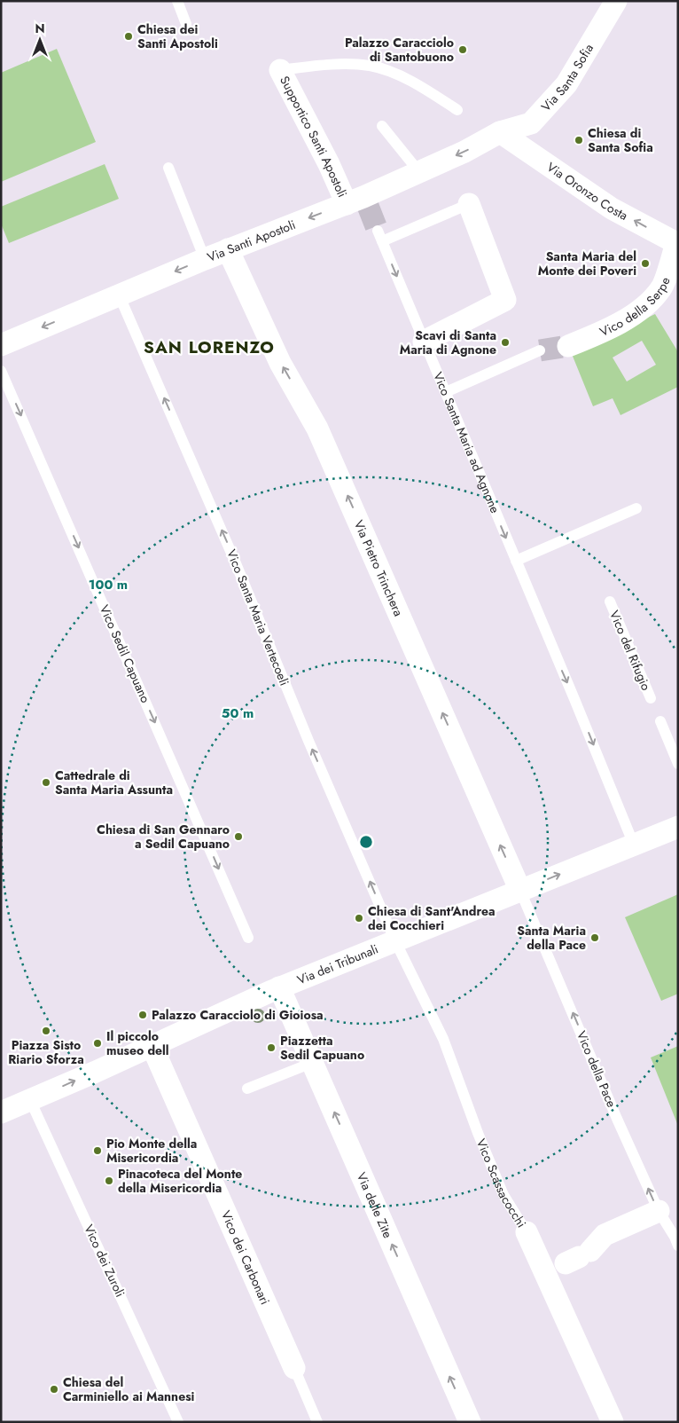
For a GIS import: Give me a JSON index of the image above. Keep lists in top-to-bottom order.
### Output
{
  "streets": {
    "street": [
      "Via Santa Sofia",
      "Supportico Santi Apostoli",
      "Via Oronzo Costa",
      "Via Santi Apostoli",
      "Vico della Serpe",
      "Via Pietro Trinchera",
      "Via dei Tribunali",
      "Vico Scassacocchi",
      "Via delle Zite",
      "Vico dei Carbonari"
    ],
    "lane": [
      "Vico Santa Maria ad Agnone",
      "Vico Santa Maria Vertecoeli",
      "Vico del Rifugio",
      "Vico Sedil Capuano",
      "Vico della Pace",
      "Vico dei Zuroli"
    ]
  },
  "crossings": [
    ["Via Santa Sofia", "Via Oronzo Costa"],
    ["Via Santa Sofia", "Via Santi Apostoli"],
    ["Supportico Santi Apostoli", "Via Santi Apostoli"],
    ["Via Oronzo Costa", "Via Santi Apostoli"],
    ["Via Oronzo Costa", "Vico della Serpe"],
    ["Via Santi Apostoli", "Via Pietro Trinchera"],
    ["Via Santi Apostoli", "Vico Santa Maria Vertecoeli"],
    ["Vico Santa Maria ad Agnone", "Via dei Tribunali"],
    ["Via Pietro Trinchera", "Via dei Tribunali"],
    ["Via Pietro Trinchera", "Vico della Pace"],
    ["Vico Santa Maria Vertecoeli", "Via dei Tribunali"],
    ["Vico Santa Maria Vertecoeli", "Vico Scassacocchi"],
    ["Via dei Tribunali", "Vico della Pace"],
    ["Via dei Tribunali", "Vico Scassacocchi"],
    ["Via dei Tribunali", "Via delle Zite"],
    ["Via dei Tribunali", "Vico dei Carbonari"],
    ["Via dei Tribunali", "Vico dei Zuroli"]
  ],
  "one_way": [
    "Via Oronzo Costa",
    "Via Santi Apostoli",
    "Vico Santa Maria ad Agnone",
    "Via Pietro Trinchera",
    "Vico Santa Maria Vertecoeli",
    "Vico Sedil Capuano",
    "Vico della Pace",
    "Via delle Zite"
  ],
  "districts": ["SAN LORENZO"],
  "places": [
    "Chiesa dei Santi Apostoli",
    "Palazzo Caracciolo di Santobuono",
    "Chiesa di Santa Sofia",
    "Santa Maria del Monte dei Poveri",
    "Scavi di Santa Maria di Agnone",
    "Cattedrale di Santa Maria Assunta",
    "Chiesa di San Gennaro a Sedil Capuano",
    "Chiesa di Sant'Andrea dei Cocchieri",
    "Santa Maria della Pace",
    "Palazzo Caracciolo di Gioiosa",
    "Piazza Sisto Riario Sforza",
    "Il piccolo museo dell",
    "Piazzetta Sedil Capuano",
    "Pio Monte della Misericordia",
    "Pinacoteca del Monte della Misericordia",
    "Chiesa del Carminiello ai Mannesi"
  ],
  "north": "top",
  "rings": ["100 m", "50 m"]
}
